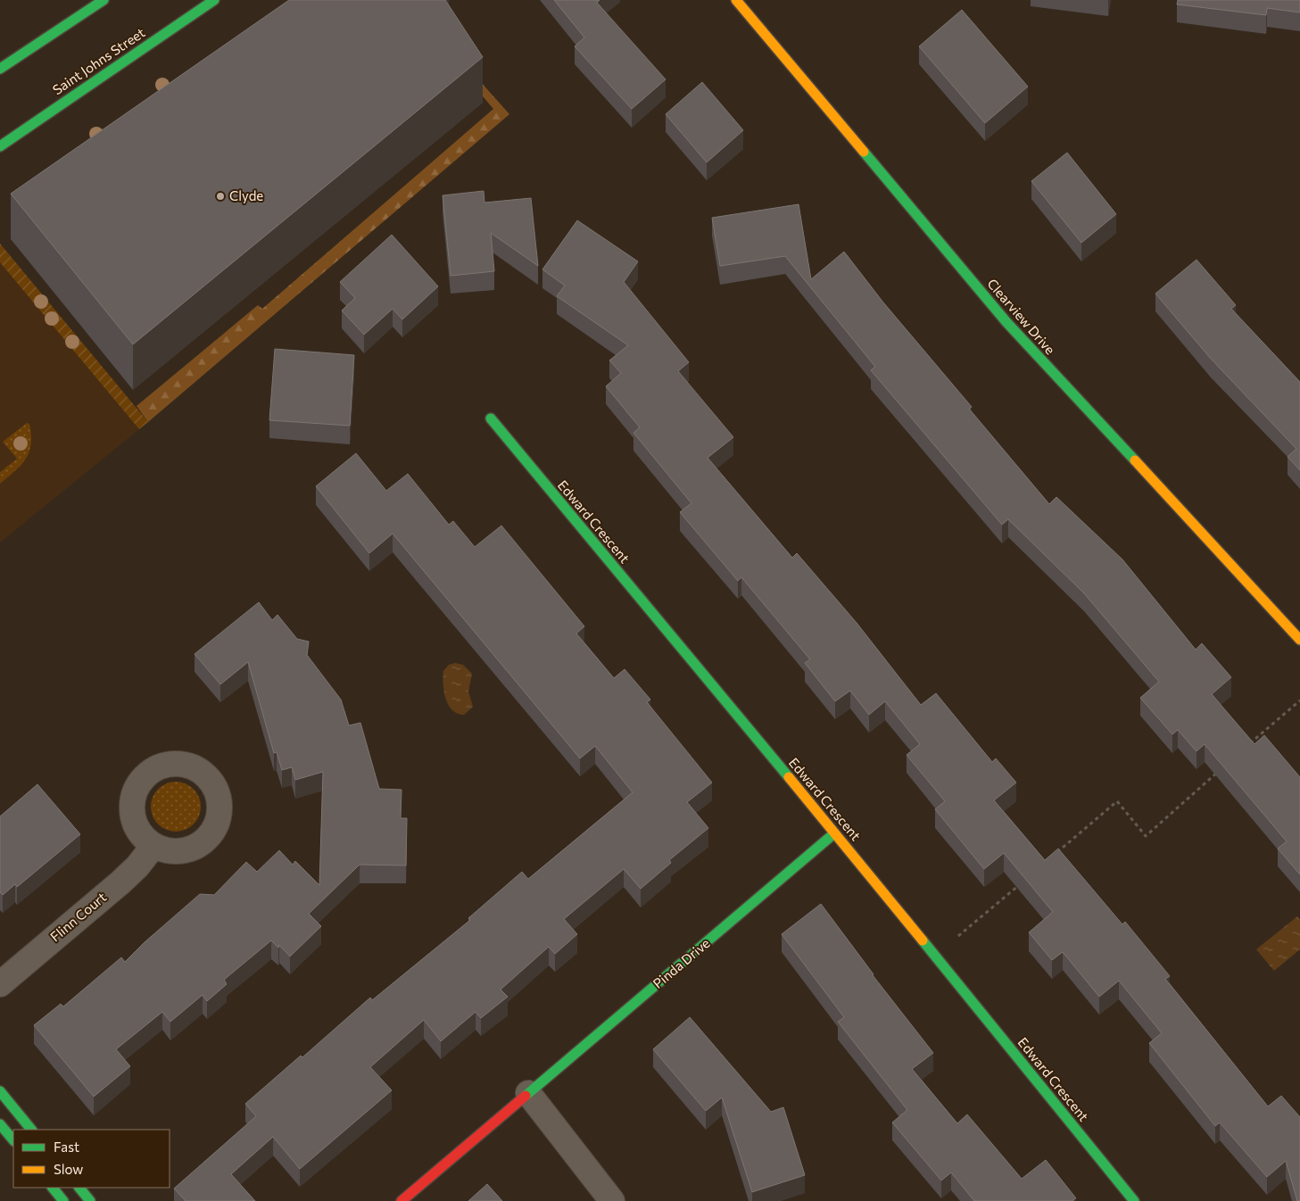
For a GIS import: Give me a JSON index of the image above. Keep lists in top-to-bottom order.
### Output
{
  "streets": {
    "street": [
      "Saint Johns Street",
      "Clearview Drive",
      "Edward Crescent",
      "Flinn Court",
      "Pinda Drive"
    ]
  },
  "crossings": [
    ["Edward Crescent", "Pinda Drive"]
  ],
  "places": ["Clyde"],
  "legend": ["Fast", "Slow"]
}
